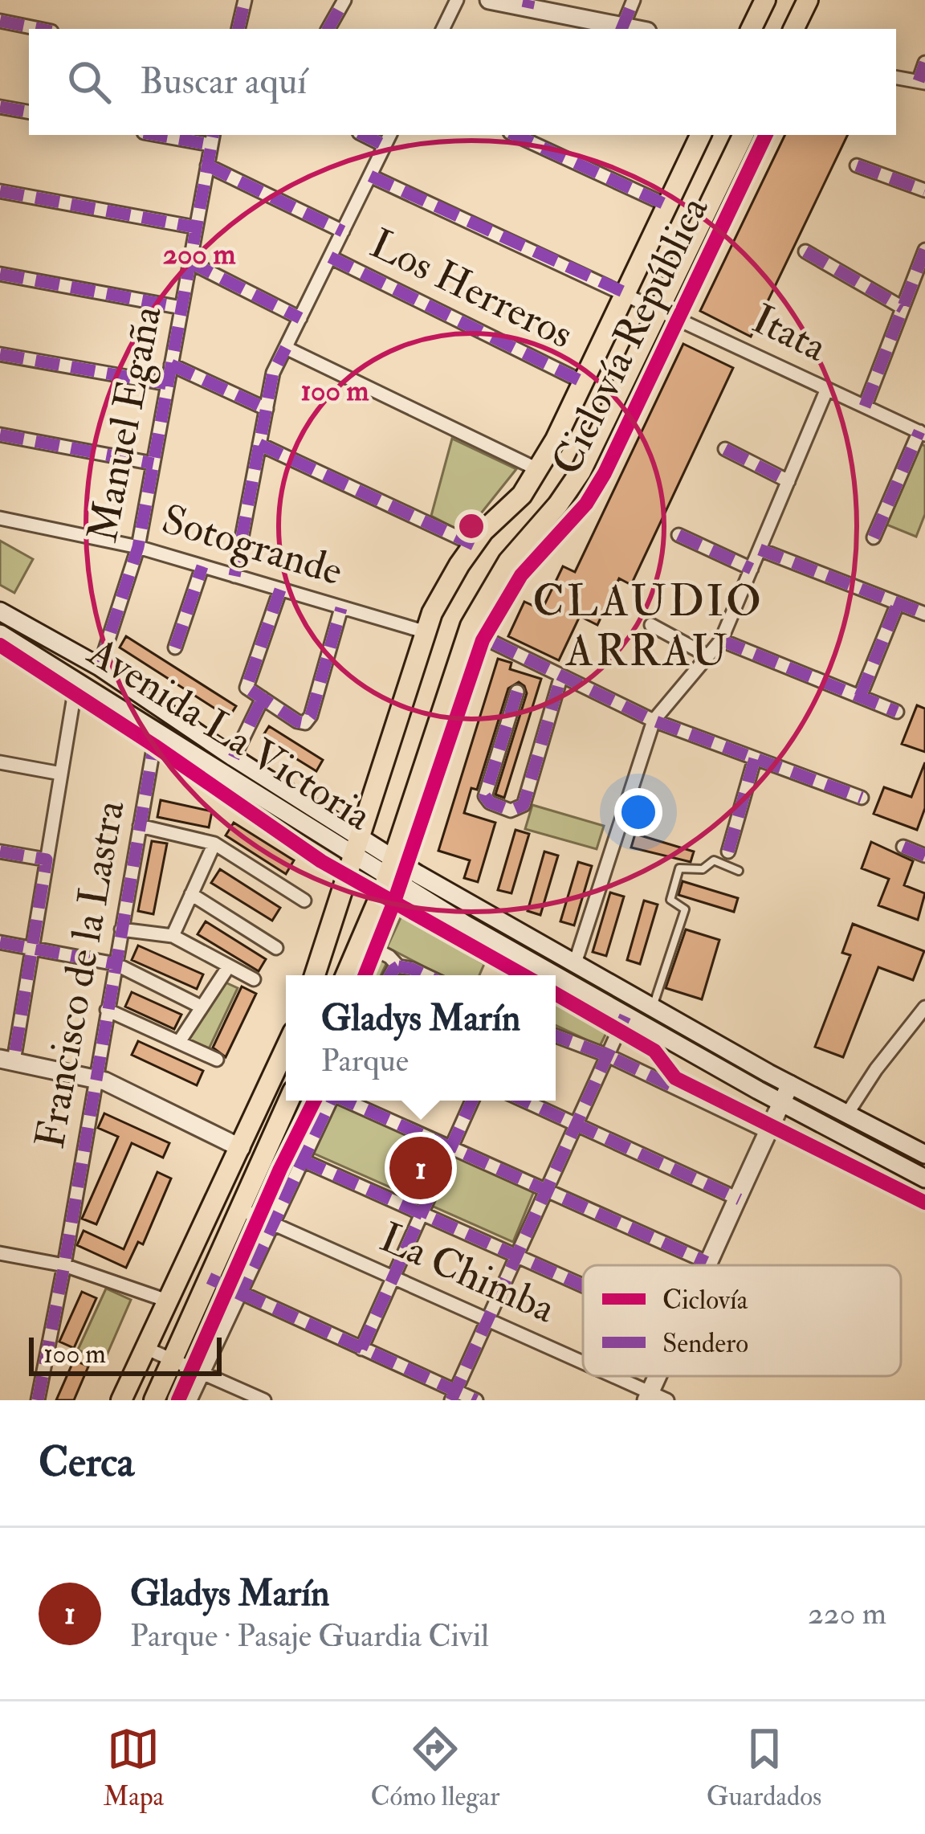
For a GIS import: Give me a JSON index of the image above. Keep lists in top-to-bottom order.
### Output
{
  "streets": {
    "main road": ["Avenida La Victoria"],
    "street": [
      "Los Herreros",
      "Itata",
      "Manuel Egaña",
      "Sotogrande",
      "Francisco de la Lastra",
      "La Chimba"
    ],
    "cycle path": ["Ciclovía República"]
  },
  "crossings": [
    ["Manuel Egaña", "Sotogrande"],
    ["Manuel Egaña", "Avenida La Victoria"],
    ["Avenida La Victoria", "Francisco de la Lastra"]
  ],
  "districts": ["CLAUDIO ARRAU"],
  "legend": ["Ciclovía", "Sendero"],
  "scale_bar": "100 m",
  "page": {
    "search": "Buscar aquí",
    "popup": ["Gladys Marín", "Parque"],
    "pins": "1",
    "scale": "100 m",
    "heading": "Cerca",
    "list": [
      {
        "mark": "1",
        "name": "Gladys Marín",
        "note": "Parque · Pasaje Guardia Civil",
        "value": "220 m"
      }
    ],
    "nav": ["Mapa", "Cómo llegar", "Guardados"]
  },
  "rings": ["200 m", "100 m"]
}
